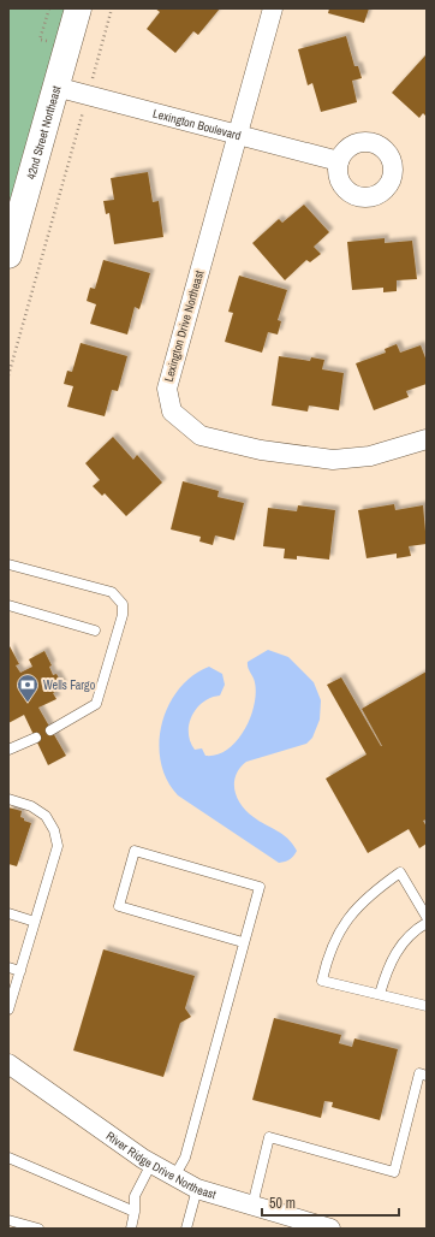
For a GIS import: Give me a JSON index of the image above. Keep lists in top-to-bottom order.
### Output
{
  "streets": {
    "main road": ["42nd Street Northeast"],
    "street": ["Lexington Boulevard", "Lexington Drive Northeast", "River Ridge Drive Northeast"]
  },
  "crossings": [
    ["Lexington Boulevard", "42nd Street Northeast"],
    ["Lexington Boulevard", "Lexington Drive Northeast"]
  ],
  "places": {
    "bank": ["Wells Fargo"]
  },
  "scale_bar": "50 m"
}
